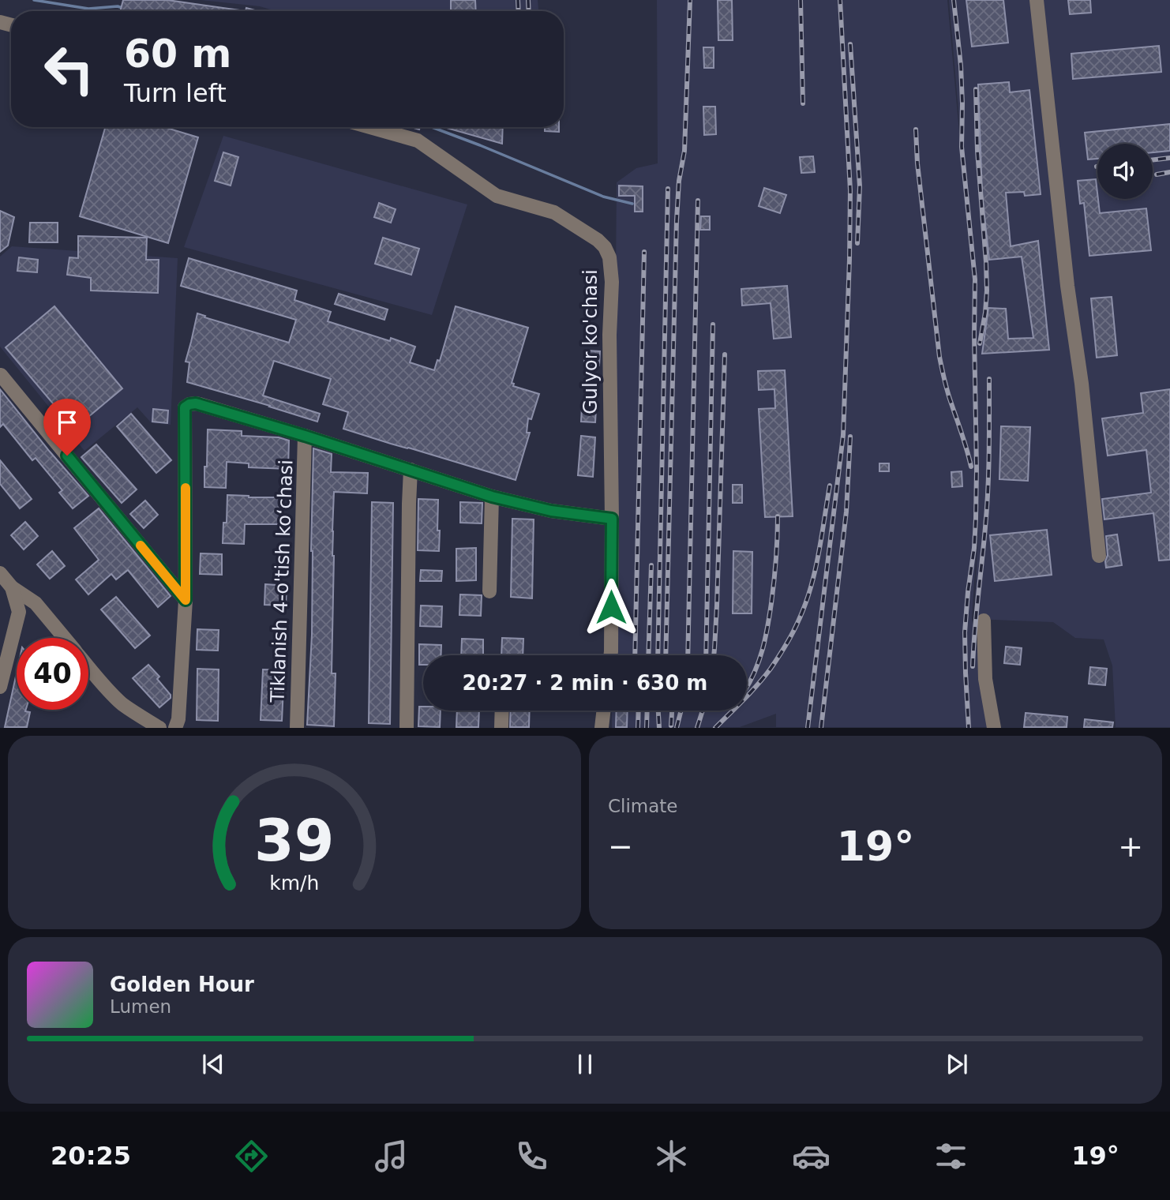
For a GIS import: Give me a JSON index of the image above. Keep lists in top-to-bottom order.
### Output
{
  "streets": {
    "street": ["Gulyor ko'chasi", "Tiklanish 4-o'tish ko‘chasi"]
  },
  "page": {
    "turn": ["60 m", "Turn left"],
    "limit": "40",
    "trip": "20:27 · 2 min · 630 m",
    "tile": "Climate",
    "heat": ["−", "19°", "+"],
    "song": ["Golden Hour", "Lumen"],
    "tabs": ["20:25", "19°"],
    "gauge": ["39", "km/h"]
  }
}
